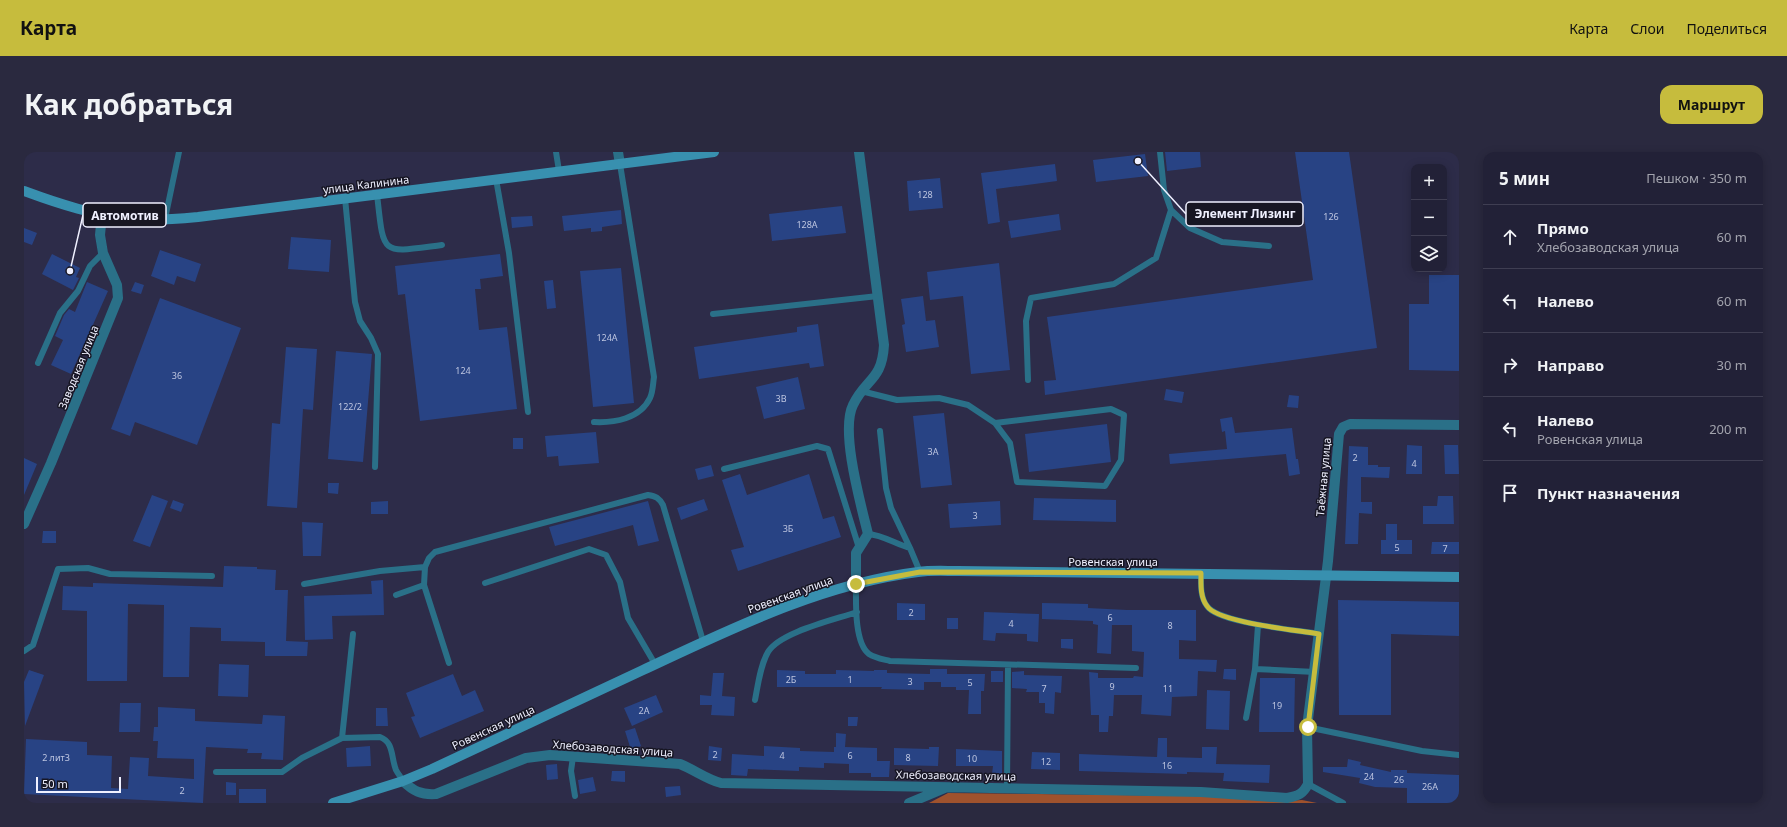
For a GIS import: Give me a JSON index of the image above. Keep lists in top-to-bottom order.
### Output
{
  "streets": {
    "main road": ["улица Калинина", "Ровенская улица"],
    "street": ["Заводская улица", "Таёжная улица", "Хлебозаводская улица"]
  },
  "crossings": [
    ["улица Калинина", "Заводская улица"],
    ["Таёжная улица", "Ровенская улица"],
    ["Ровенская улица", "Хлебозаводская улица"]
  ],
  "places": ["Элемент Лизинг", "Автомотив"],
  "house_numbers": [
    "128",
    "126",
    "128А",
    "124А",
    "124",
    "36",
    "3В",
    "122/2",
    "3А",
    "2",
    "4",
    "3",
    "3Б",
    "5",
    "7",
    "2",
    "6",
    "4",
    "8",
    "2Б",
    "1",
    "3",
    "5",
    "9",
    "7",
    "11",
    "19",
    "2А",
    "2",
    "4",
    "6",
    "2 литЗ",
    "8",
    "10",
    "12",
    "16",
    "24",
    "26",
    "26А",
    "2"
  ],
  "scale_bar": "50 m",
  "page": {
    "header": "Карта",
    "nav": ["Карта", "Слои", "Поделиться"],
    "title": "Как добраться",
    "buttons": "Маршрут",
    "heading": ["5 мин", "Пешком · 350 m"],
    "map_buttons": ["+", "−"],
    "list": [
      ["Прямо", "Хлебозаводская улица", "60 m"],
      ["Налево", "60 m"],
      ["Направо", "30 m"],
      ["Налево", "Ровенская улица", "200 m"],
      "Пункт назначения"
    ],
    "scale": "50 m"
  }
}
